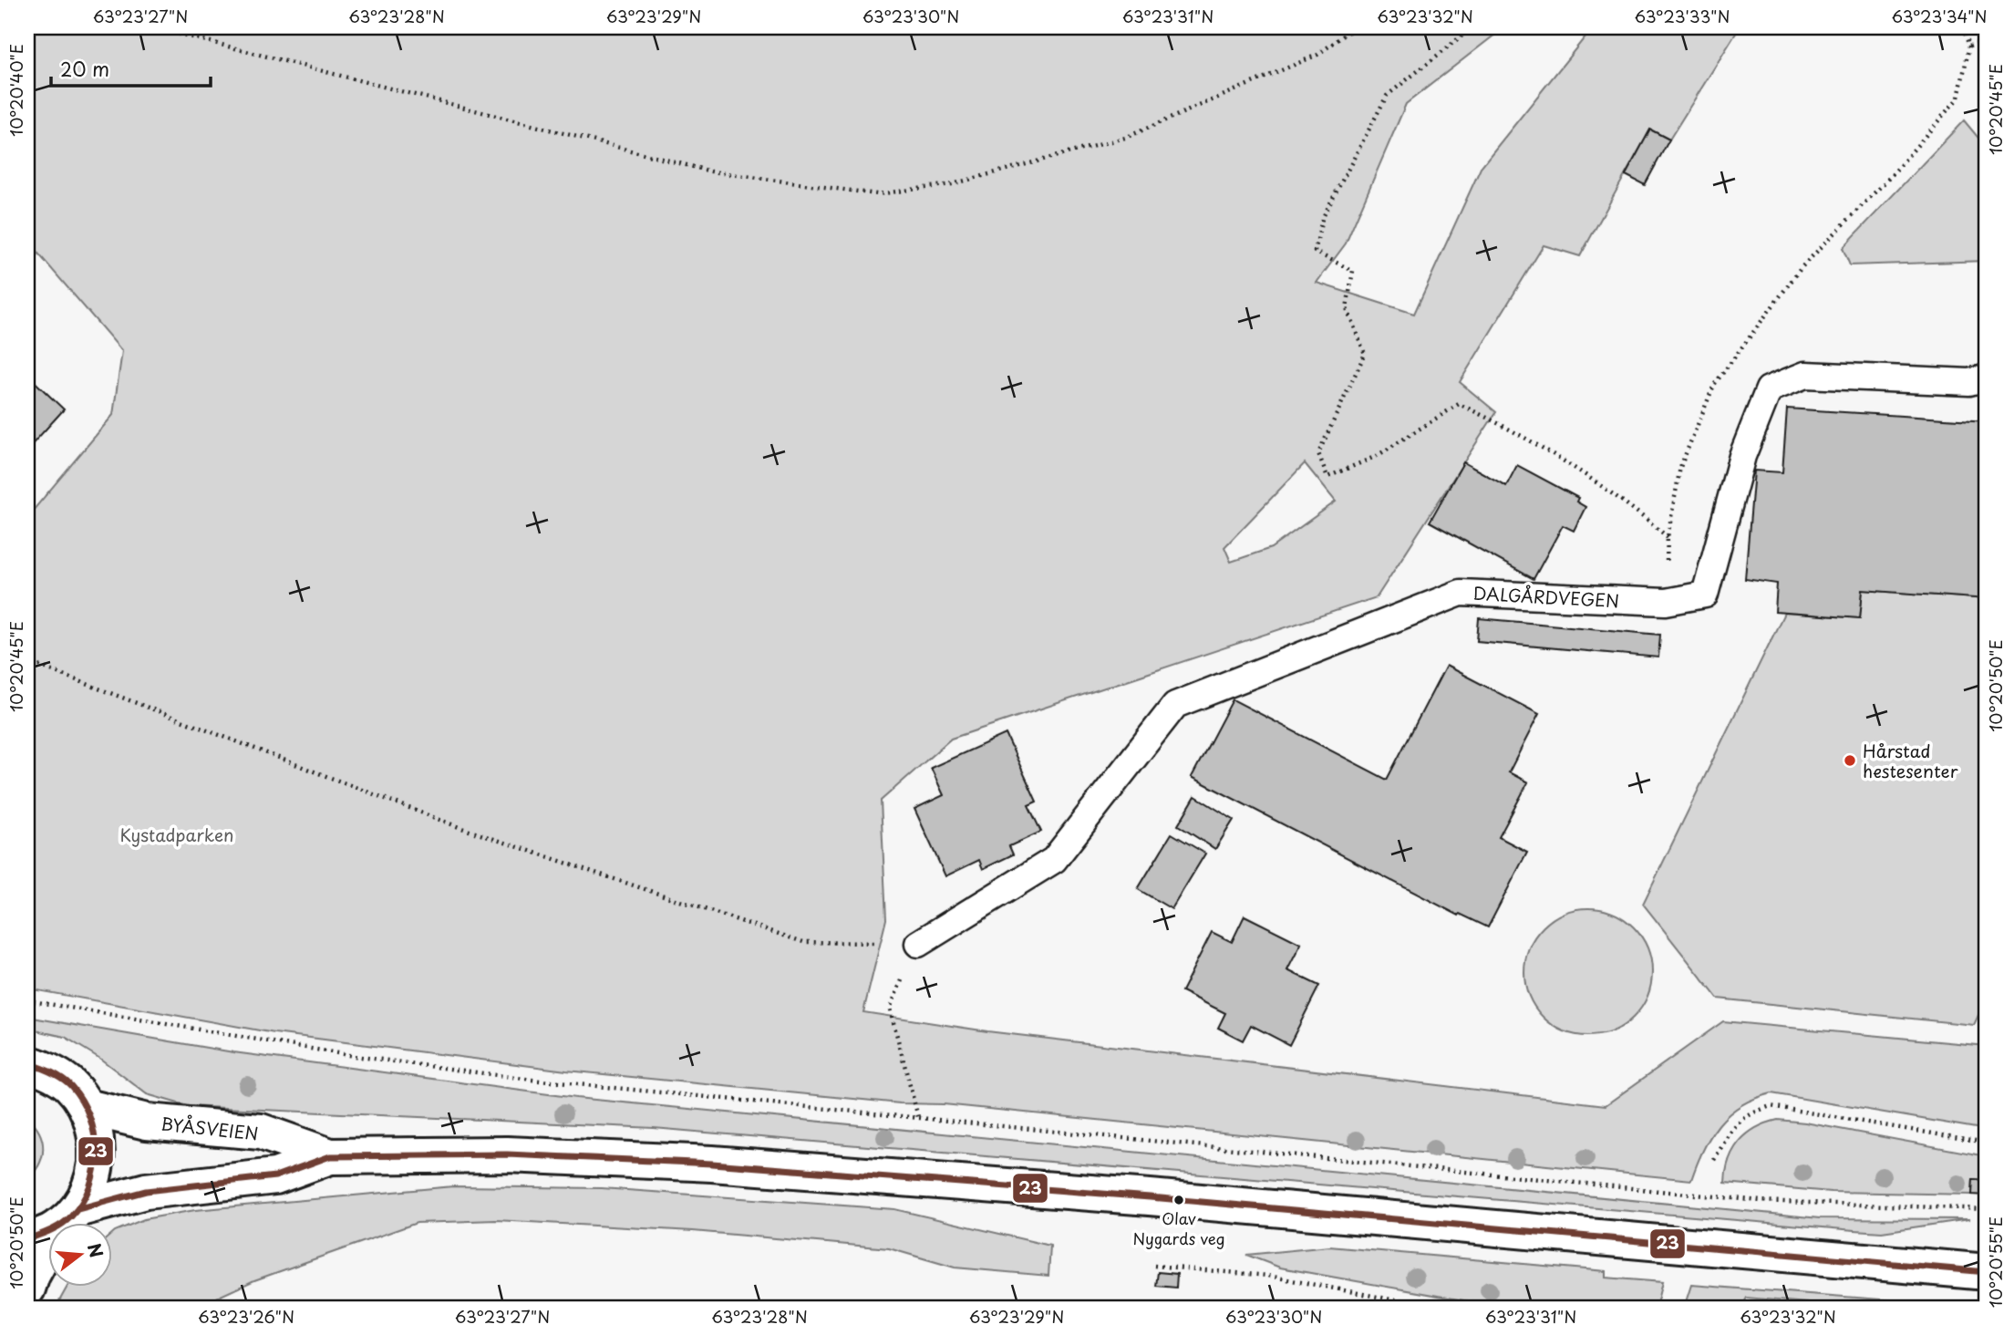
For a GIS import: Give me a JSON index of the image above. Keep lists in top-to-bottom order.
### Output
{
  "streets": {
    "main road": ["BYÅSVEIEN"],
    "lane": ["DALGÅRDVEGEN"]
  },
  "parks": ["Kystadparken"],
  "places": ["Hårstad hestesenter", "Olav Nygards veg"],
  "lines": ["transit line 23"],
  "scale_bar": "20 m",
  "north": "right",
  "coordinates": [
    "63°23'27\"N",
    "63°23'28\"N",
    "63°23'29\"N",
    "63°23'30\"N",
    "63°23'31\"N",
    "63°23'32\"N",
    "63°23'33\"N",
    "63°23'34\"N",
    "10°20'40\"E",
    "10°20'45\"E",
    "10°20'50\"E",
    "10°20'55\"E",
    "63°23'26\"N"
  ]
}
